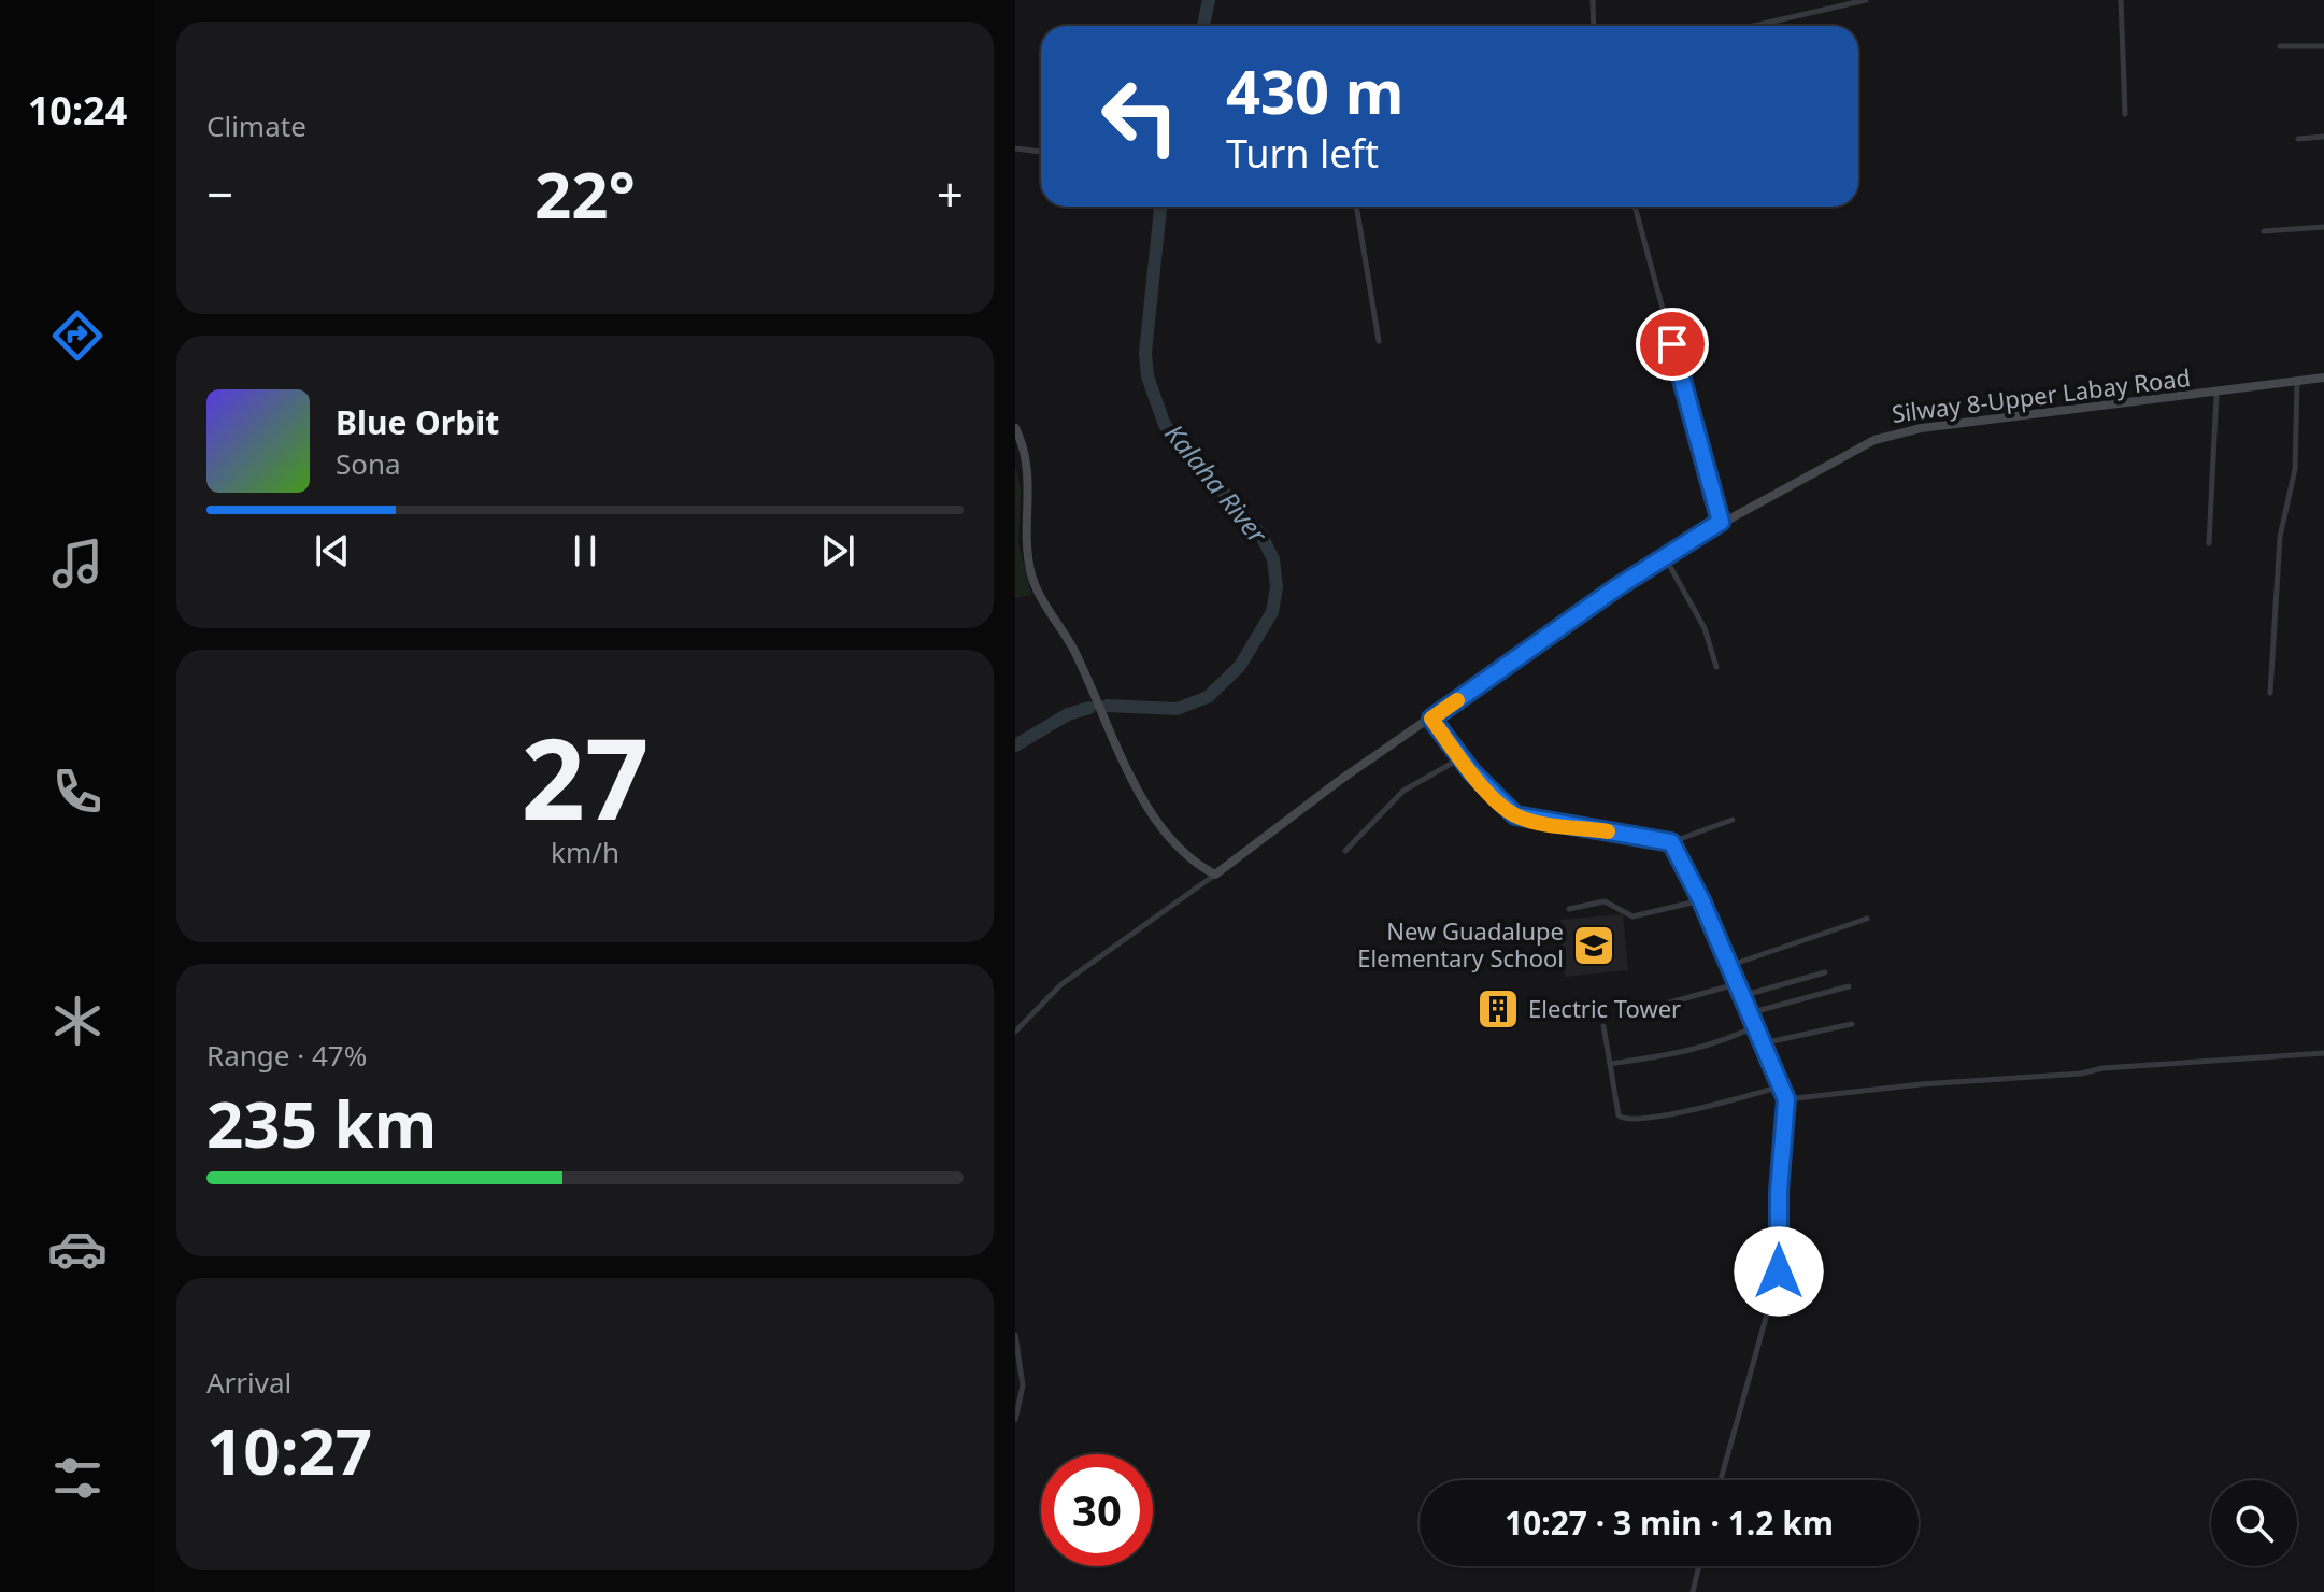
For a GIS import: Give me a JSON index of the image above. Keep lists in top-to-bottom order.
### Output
{
  "streets": {
    "main road": ["Silway 8-Upper Labay Road"]
  },
  "water": ["Kalaha River"],
  "places": {
    "school or university": ["New Guadalupe Elementary School"],
    "building": ["Electric Tower"]
  },
  "page": {
    "tabs": "10:24",
    "tile": [
      "Climate",
      ["27", "km/h"],
      ["Range · 47%", "235 km"],
      ["Arrival", "10:27"]
    ],
    "turn": ["430 m", "Turn left"],
    "heat": ["−", "22°", "+"],
    "song": ["Blue Orbit", "Sona"],
    "limit": "30",
    "trip": "10:27 · 3 min · 1.2 km"
  }
}
